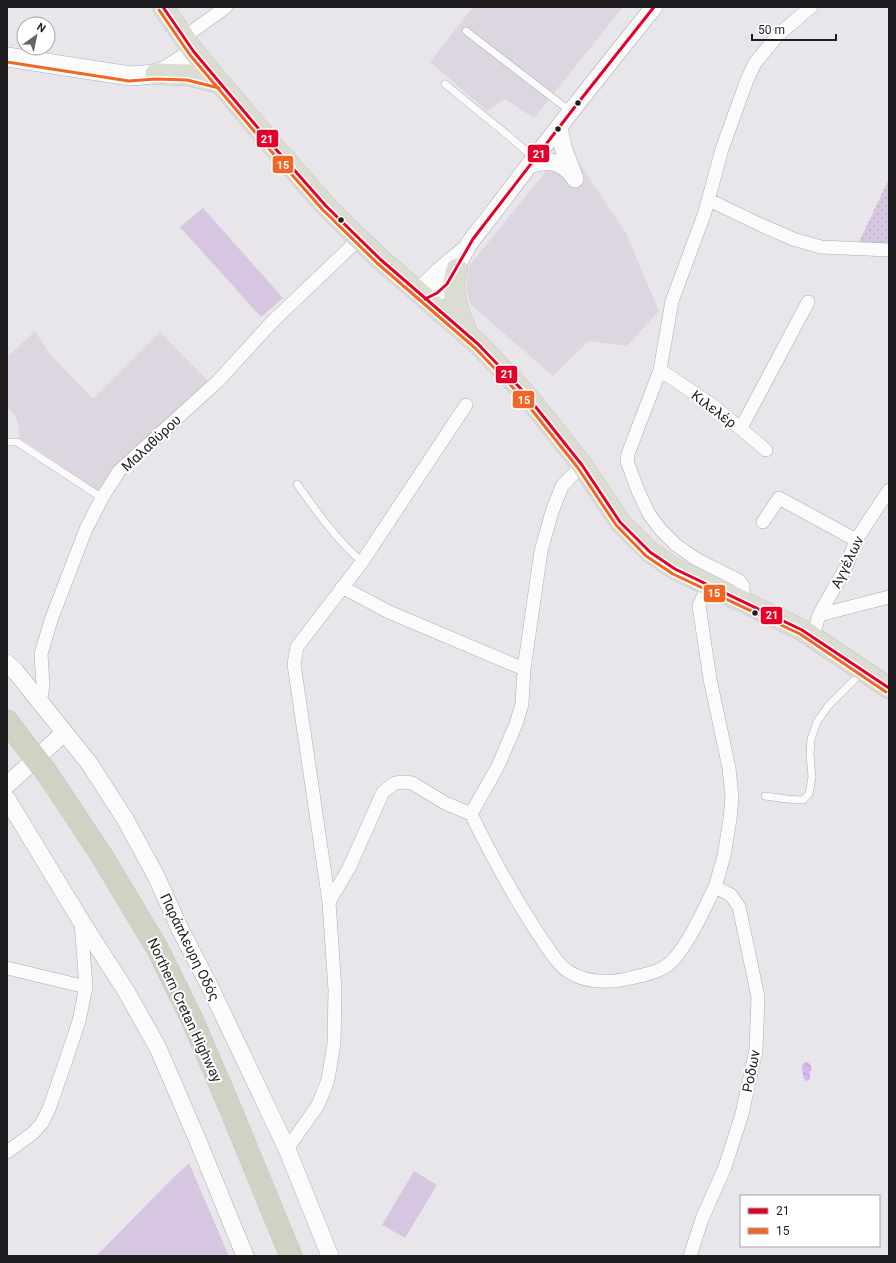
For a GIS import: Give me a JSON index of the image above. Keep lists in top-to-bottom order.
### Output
{
  "streets": {
    "highway": ["Northern Cretan Highway"],
    "street": [
      "Κιλελέρ",
      "Μαλαθύρου",
      "Αγγέλων",
      "Παράπλευρη Οδός",
      "Ροδων"
    ]
  },
  "crossings": [
    ["Μαλαθύρου", "Παράπλευρη Οδός"]
  ],
  "lines": ["transit line 21", "transit line 15"],
  "legend": ["21", "15"],
  "scale_bar": "50 m",
  "north": "top right"
}
